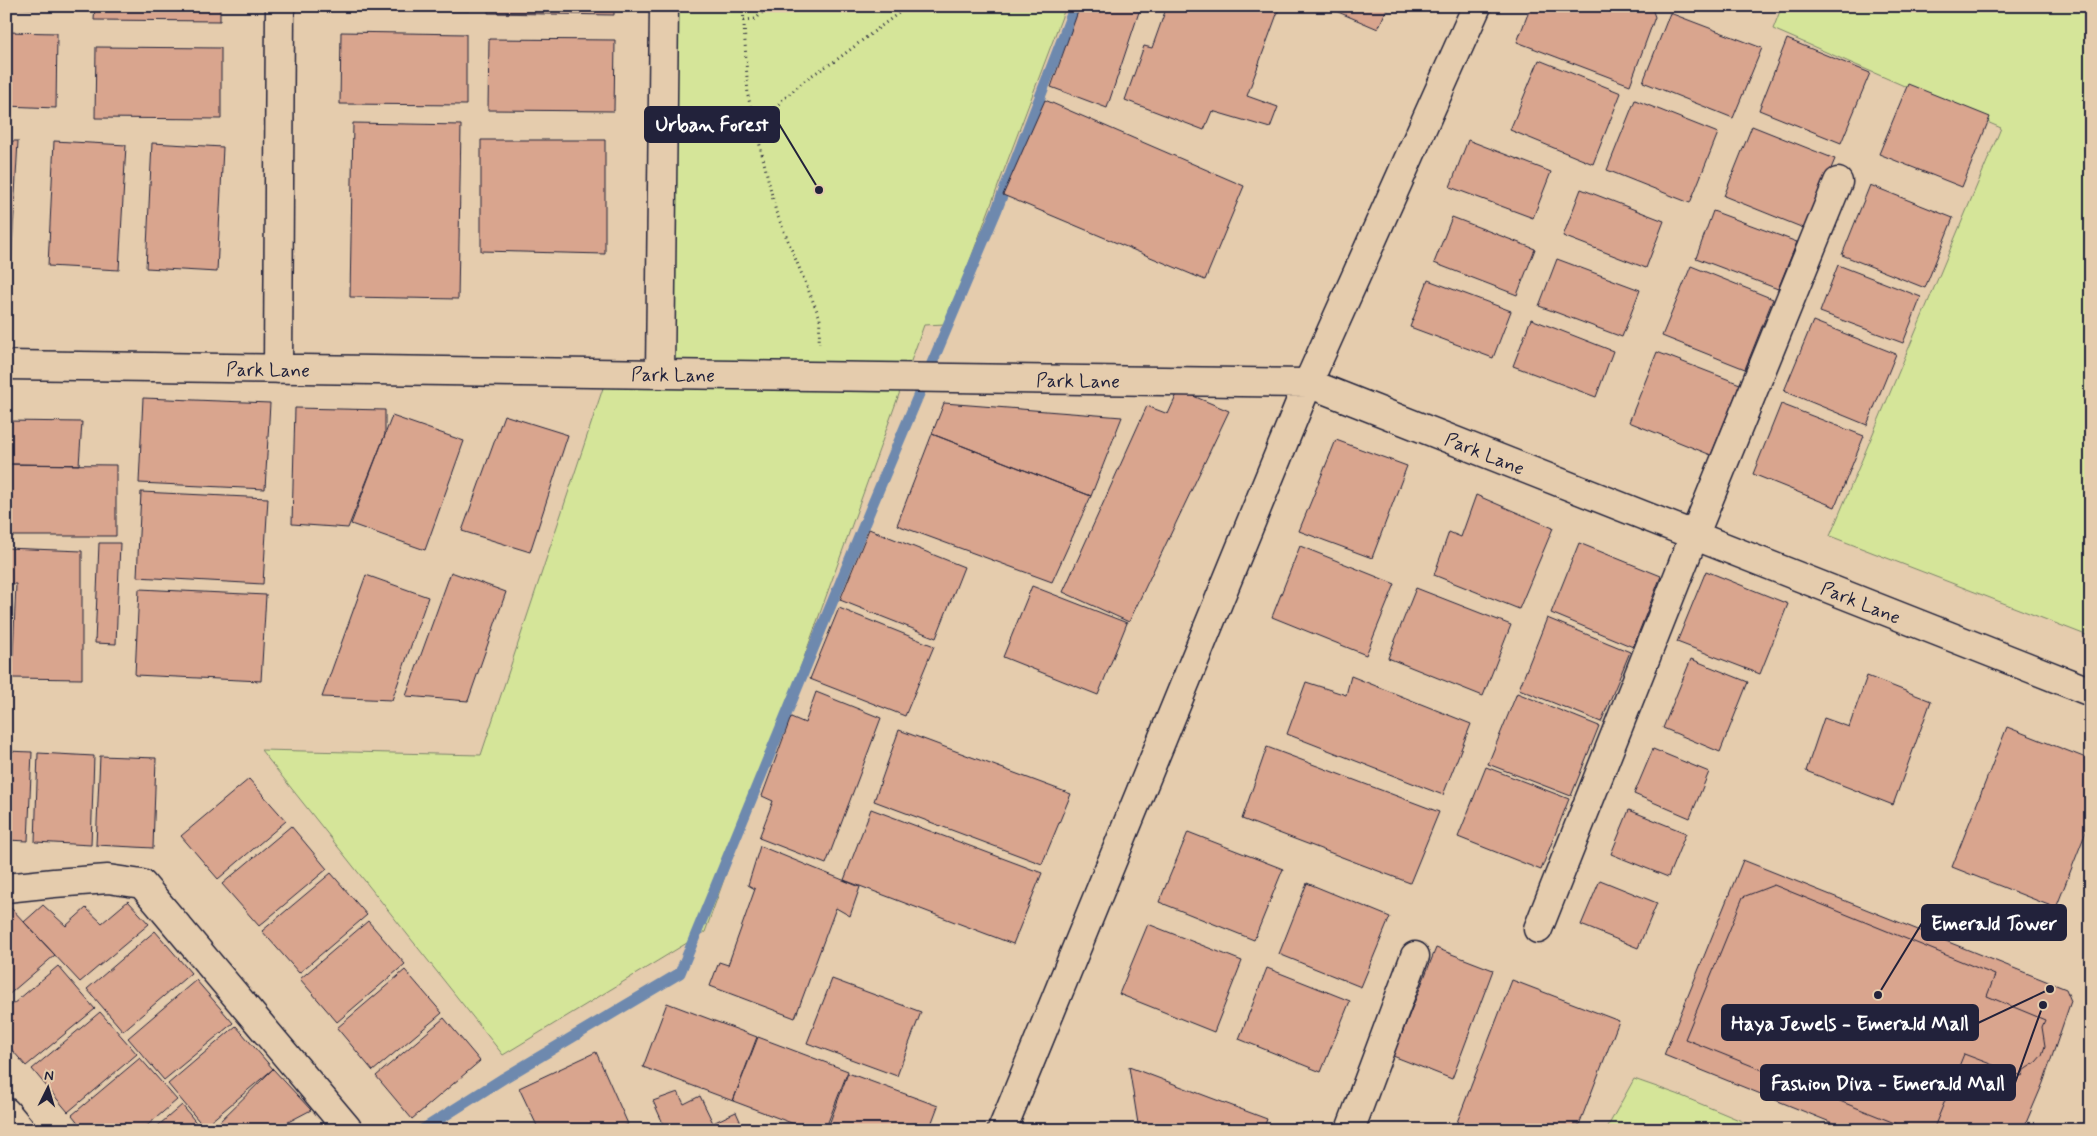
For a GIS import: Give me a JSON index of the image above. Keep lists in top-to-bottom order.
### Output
{
  "streets": {
    "street": ["Park Lane"]
  },
  "places": [
    "Urban Forest",
    "Haya Jewels - Emerald Mall",
    "Emerald Tower",
    "Fashion Diva - Emerald Mall"
  ],
  "north": "top"
}
